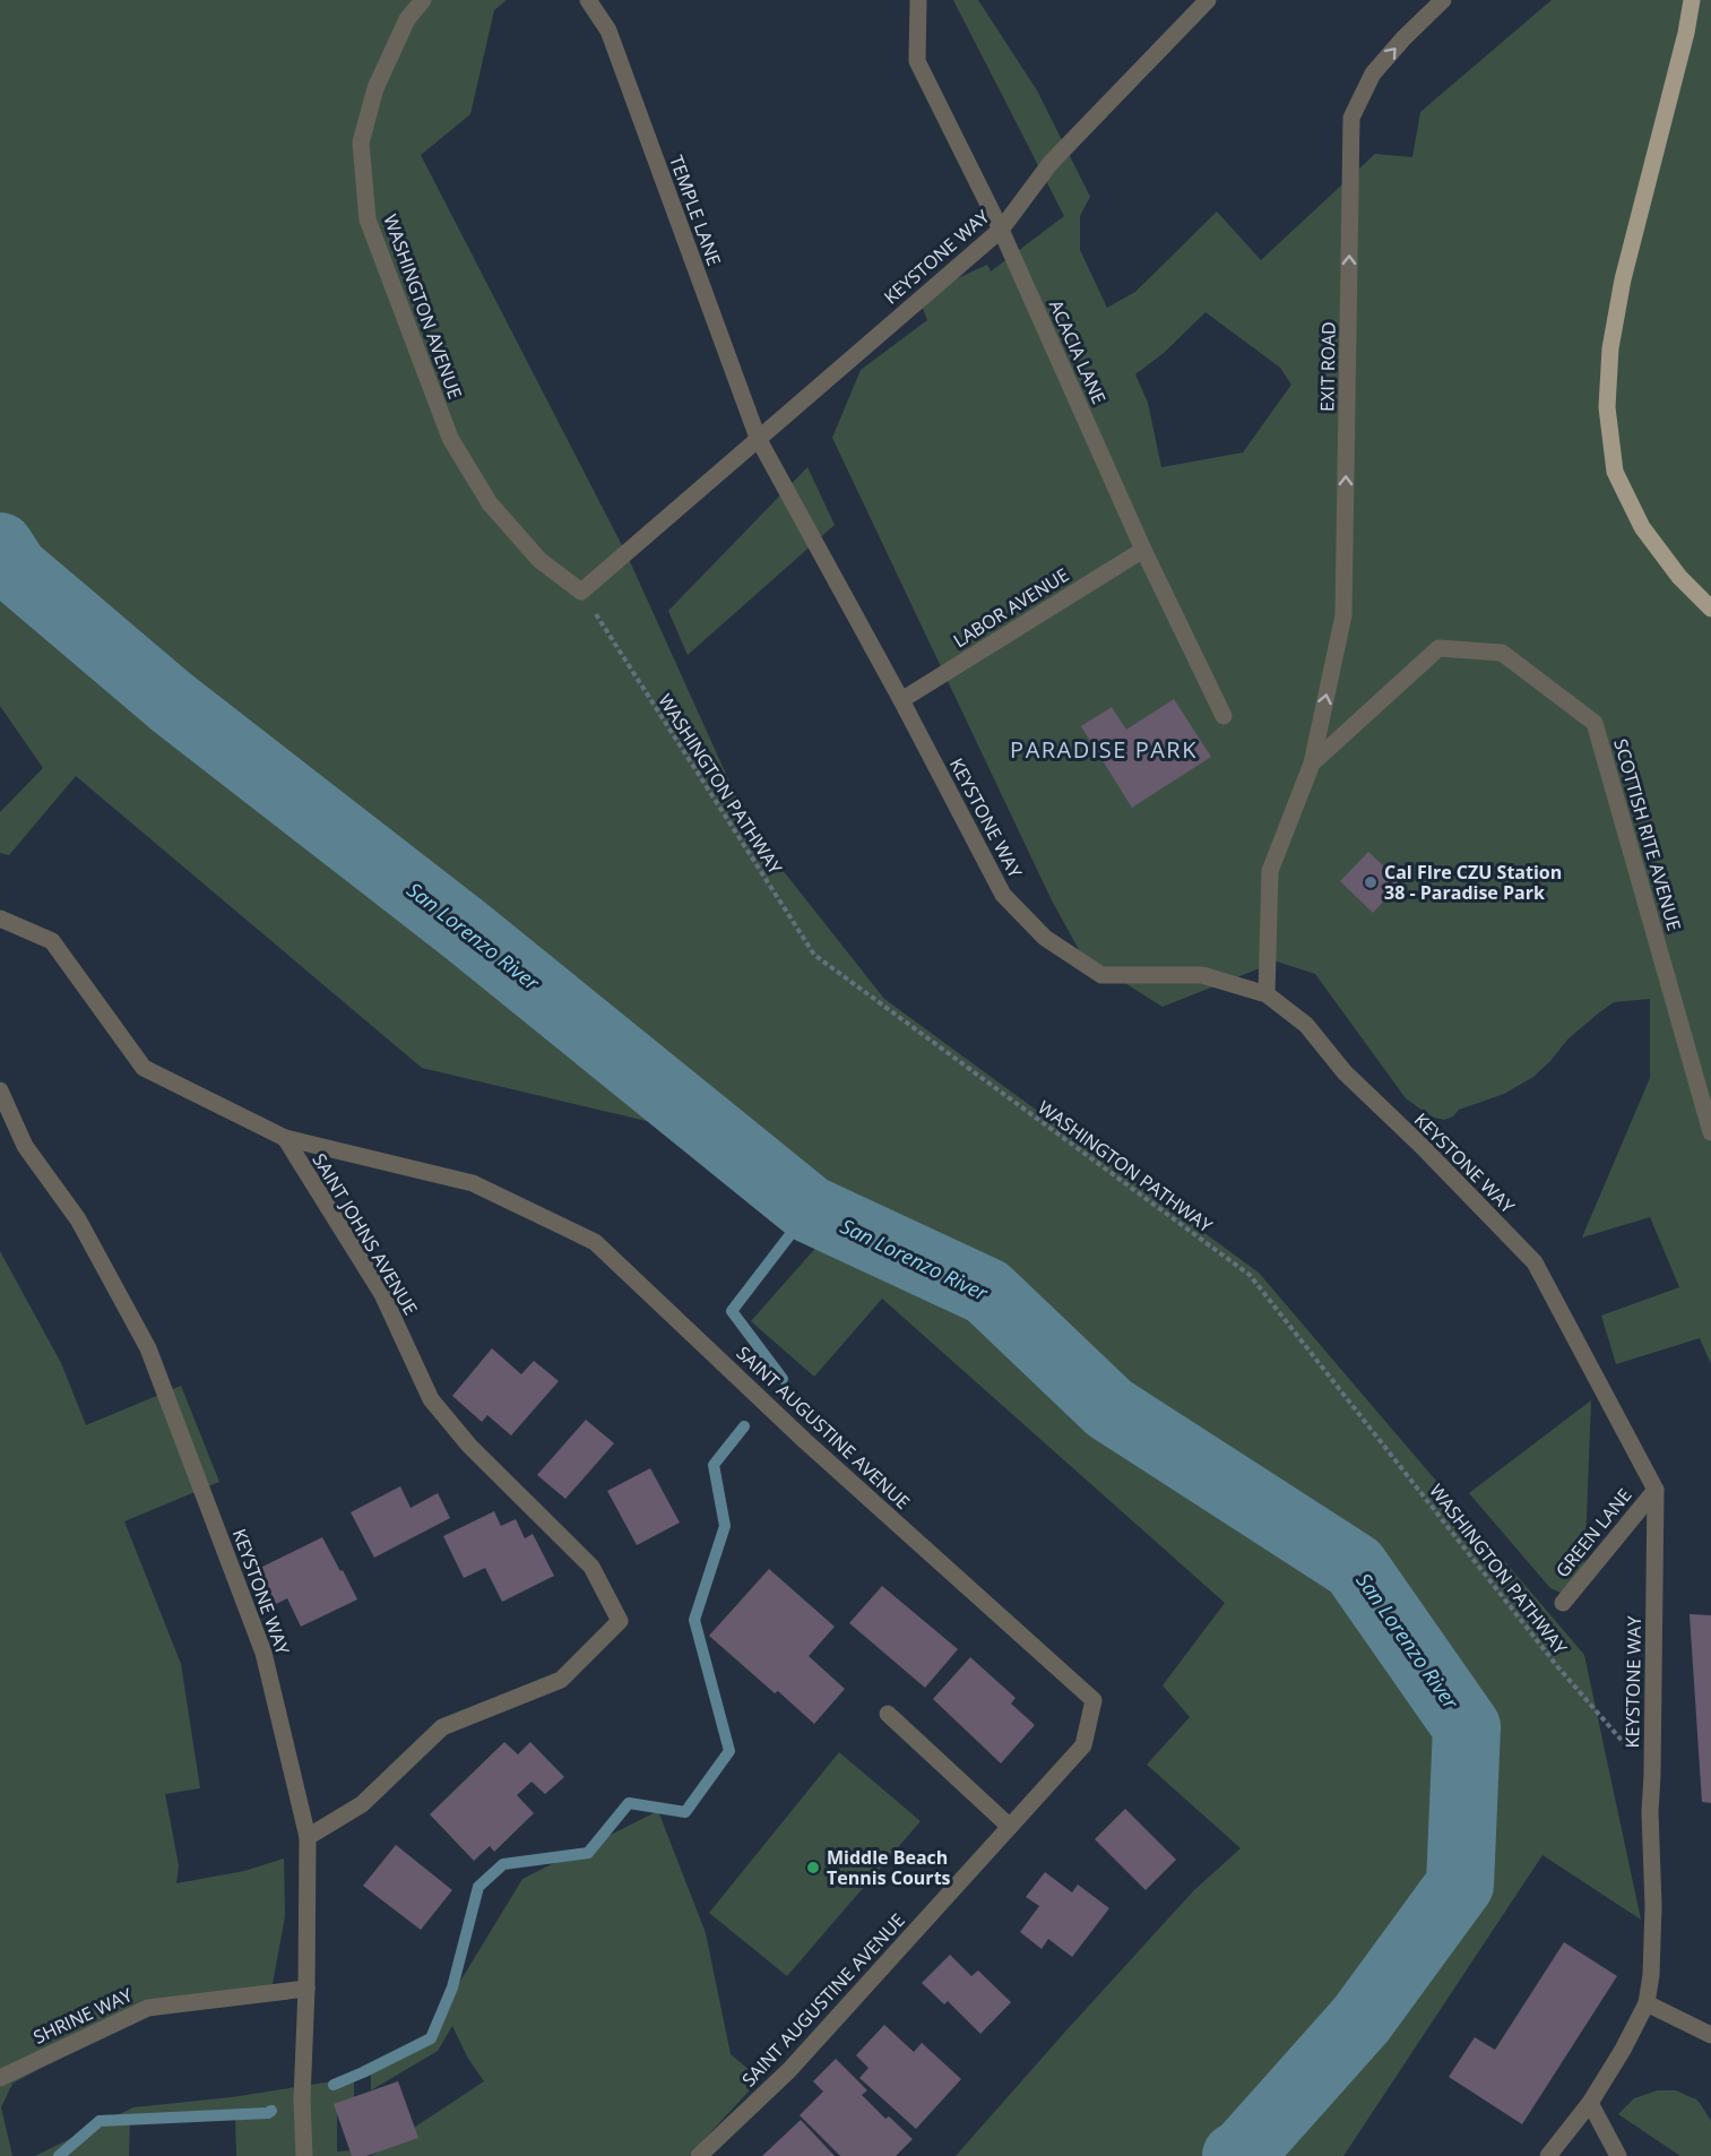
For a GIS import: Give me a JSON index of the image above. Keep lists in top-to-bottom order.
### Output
{
  "streets": {
    "street": [
      "TEMPLE LANE",
      "KEYSTONE WAY",
      "WASHINGTON AVENUE",
      "ACACIA LANE",
      "EXIT ROAD",
      "LABOR AVENUE",
      "SCOTTISH RITE AVENUE",
      "SAINT JOHNS AVENUE",
      "SAINT AUGUSTINE AVENUE",
      "GREEN LANE",
      "SHRINE WAY"
    ],
    "path": ["WASHINGTON PATHWAY"]
  },
  "crossings": [
    ["TEMPLE LANE", "KEYSTONE WAY"],
    ["KEYSTONE WAY", "WASHINGTON AVENUE"],
    ["KEYSTONE WAY", "ACACIA LANE"],
    ["KEYSTONE WAY", "LABOR AVENUE"],
    ["KEYSTONE WAY", "WASHINGTON PATHWAY"],
    ["KEYSTONE WAY", "SCOTTISH RITE AVENUE"],
    ["KEYSTONE WAY", "SAINT JOHNS AVENUE"],
    ["KEYSTONE WAY", "GREEN LANE"],
    ["KEYSTONE WAY", "SHRINE WAY"],
    ["WASHINGTON AVENUE", "WASHINGTON PATHWAY"],
    ["ACACIA LANE", "LABOR AVENUE"],
    ["EXIT ROAD", "SCOTTISH RITE AVENUE"],
    ["SAINT JOHNS AVENUE", "SAINT AUGUSTINE AVENUE"]
  ],
  "one_way": ["EXIT ROAD"],
  "districts": ["PARADISE PARK"],
  "water": ["San Lorenzo River"],
  "places": ["Cal FIre CZU Station 38 - Paradise Park", "Middle Beach Tennis Courts"]
}
